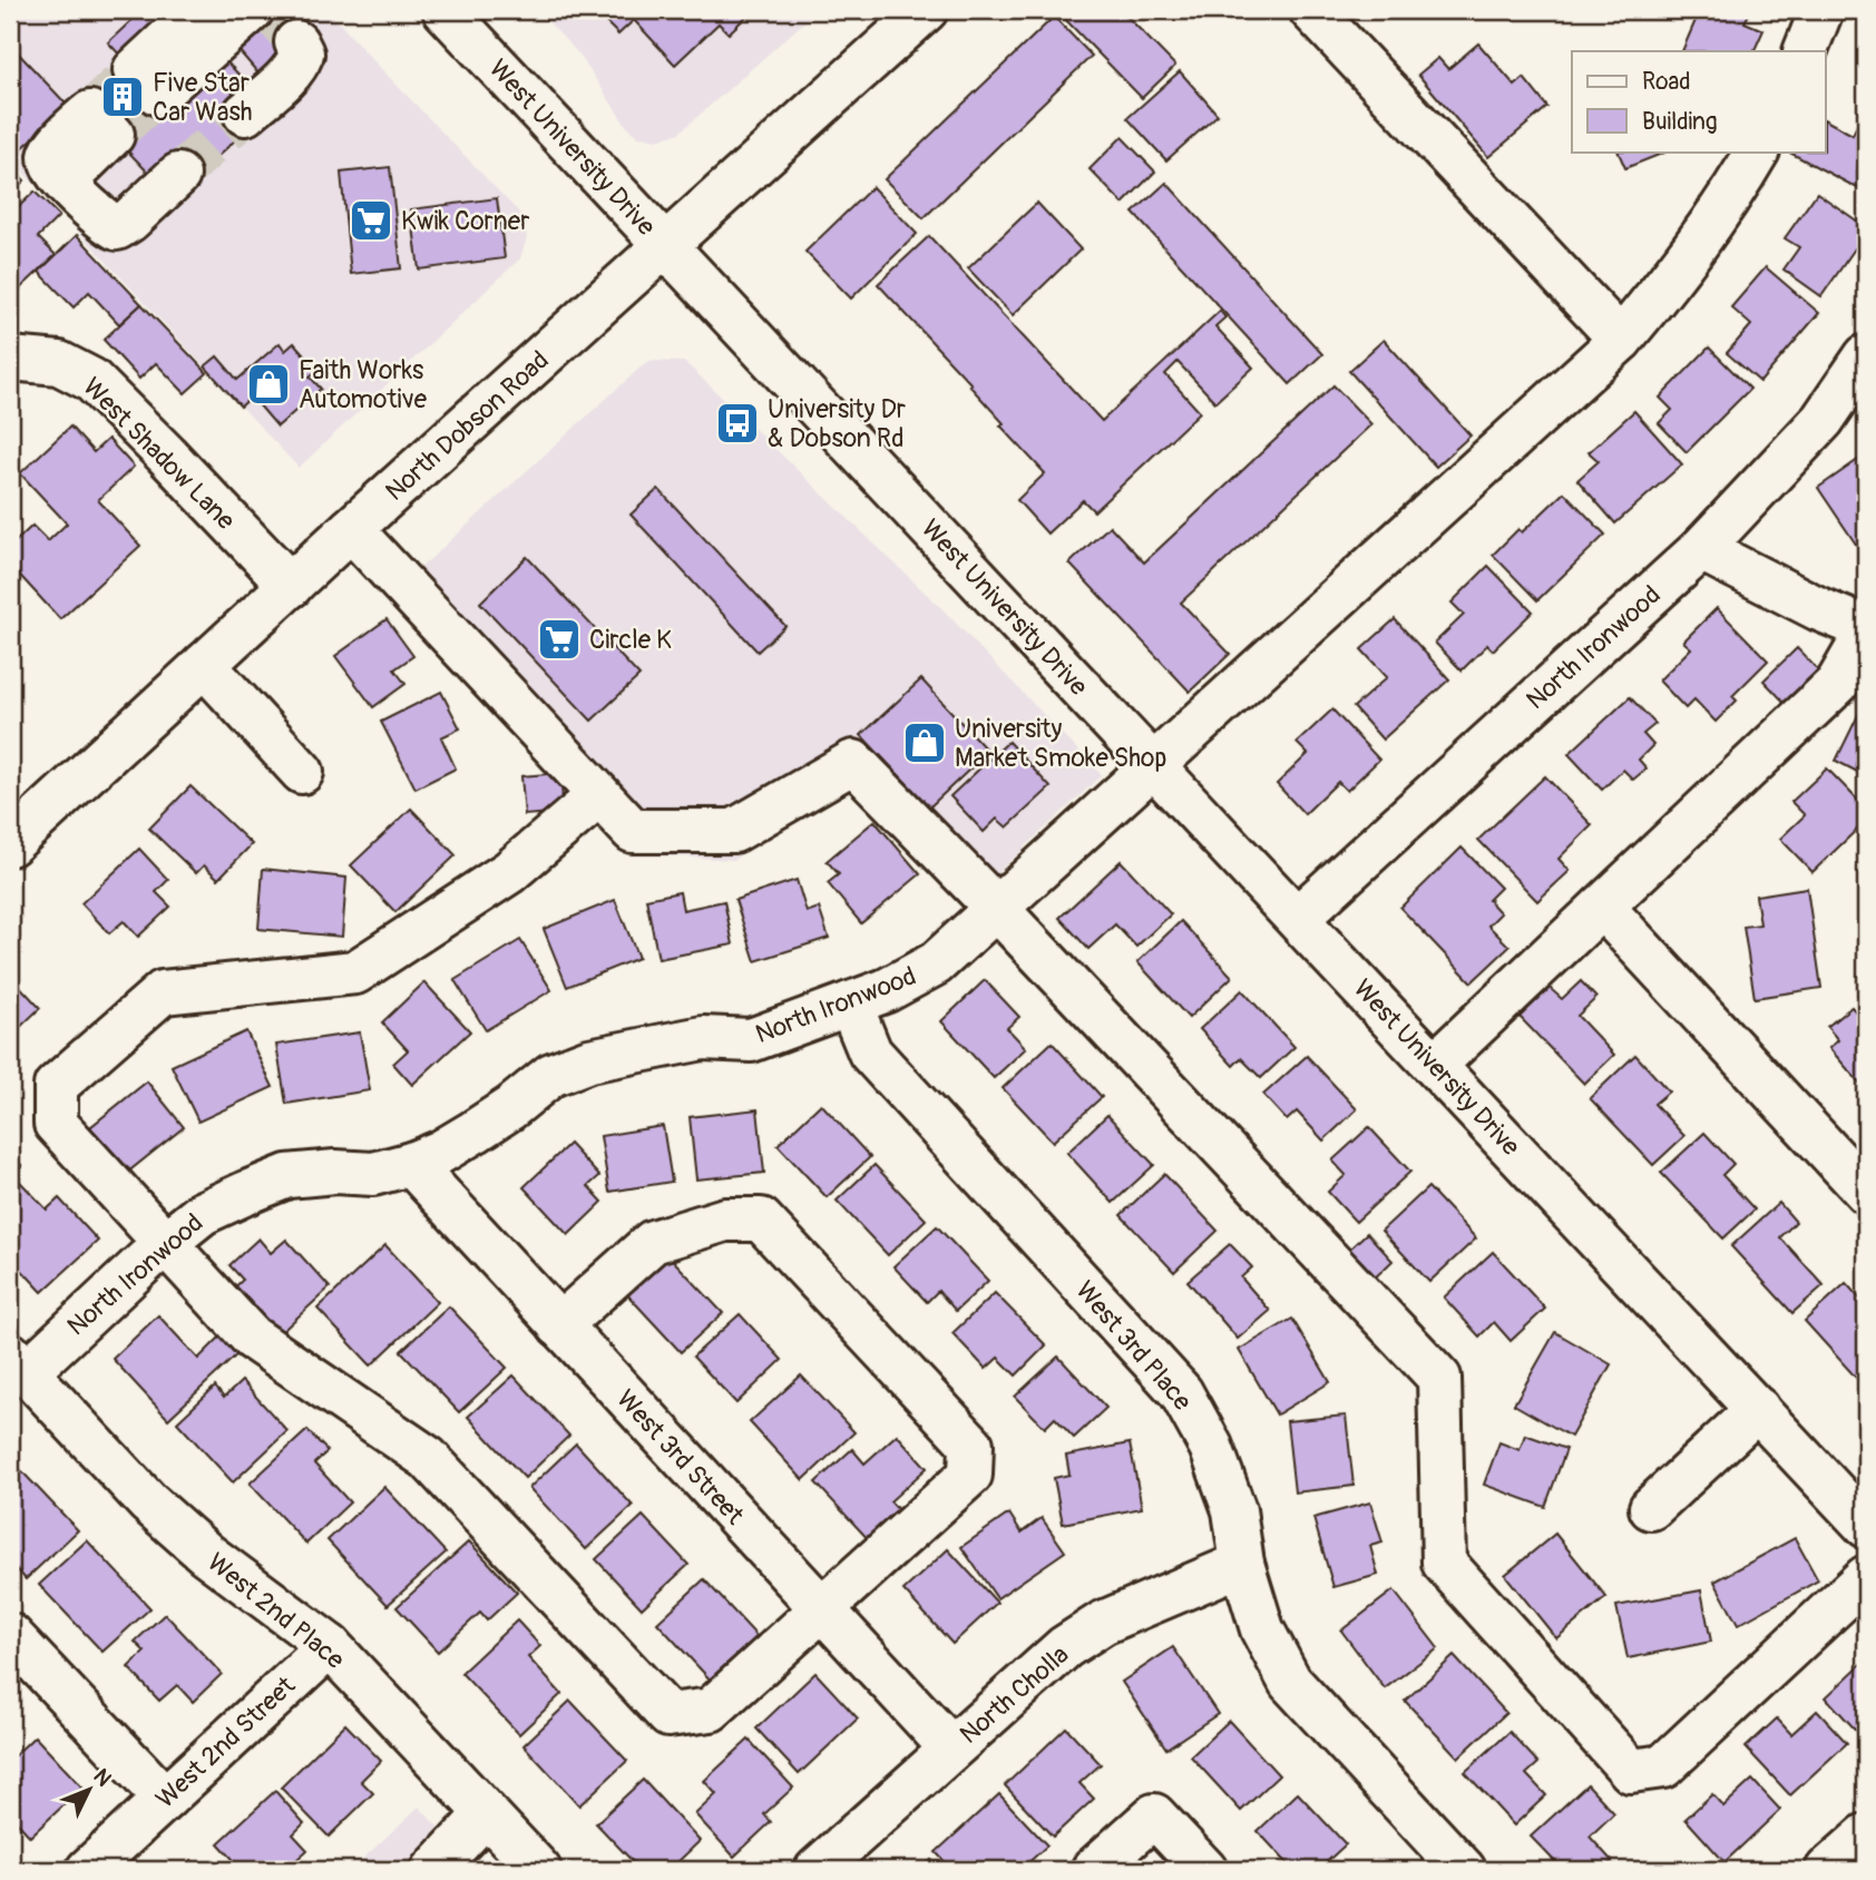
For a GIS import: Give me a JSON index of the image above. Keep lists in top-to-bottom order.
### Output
{
  "streets": {
    "street": [
      "West University Drive",
      "North Dobson Road",
      "West Shadow Lane",
      "North Ironwood",
      "West 3rd Place",
      "West 3rd Street",
      "West 2nd Place",
      "North Cholla",
      "West 2nd Street"
    ]
  },
  "crossings": [
    ["West University Drive", "North Dobson Road"],
    ["West University Drive", "North Ironwood"],
    ["North Dobson Road", "West Shadow Lane"],
    ["North Ironwood", "West 3rd Place"],
    ["North Ironwood", "West 3rd Street"],
    ["North Ironwood", "West 2nd Place"],
    ["West 3rd Place", "North Cholla"],
    ["West 3rd Street", "North Cholla"],
    ["West 2nd Place", "West 2nd Street"]
  ],
  "places": {
    "building": ["Five Star Car Wash"],
    "supermarket": ["Kwik Corner", "Circle K"],
    "shop": ["Faith Works Automotive", "University Market Smoke Shop"],
    "bus stop": ["University Dr & Dobson Rd"]
  },
  "legend": ["Road", "Building"],
  "north": "top right"
}
